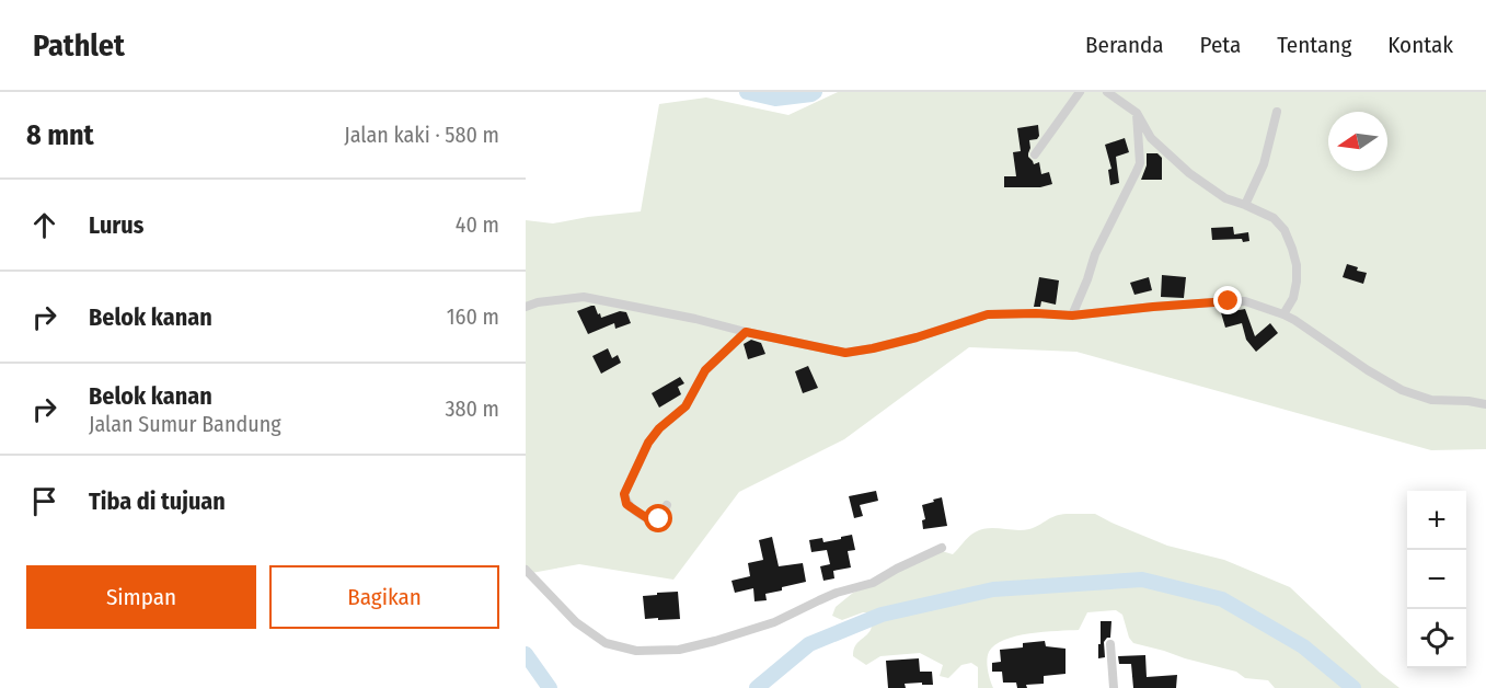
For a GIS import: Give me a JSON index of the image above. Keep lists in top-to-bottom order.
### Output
{
  "north": "left",
  "page": {
    "header": "Pathlet",
    "nav": [
      "Beranda",
      "Peta",
      "Tentang",
      "Kontak"
    ],
    "heading": ["8 mnt", "Jalan kaki · 580 m"],
    "list": [
      ["Lurus", "40 m"],
      ["Belok kanan", "160 m"],
      ["Belok kanan", "Jalan Sumur Bandung", "380 m"],
      "Tiba di tujuan"
    ],
    "map_buttons": ["+", "−"],
    "buttons": ["Simpan", "Bagikan"]
  }
}
